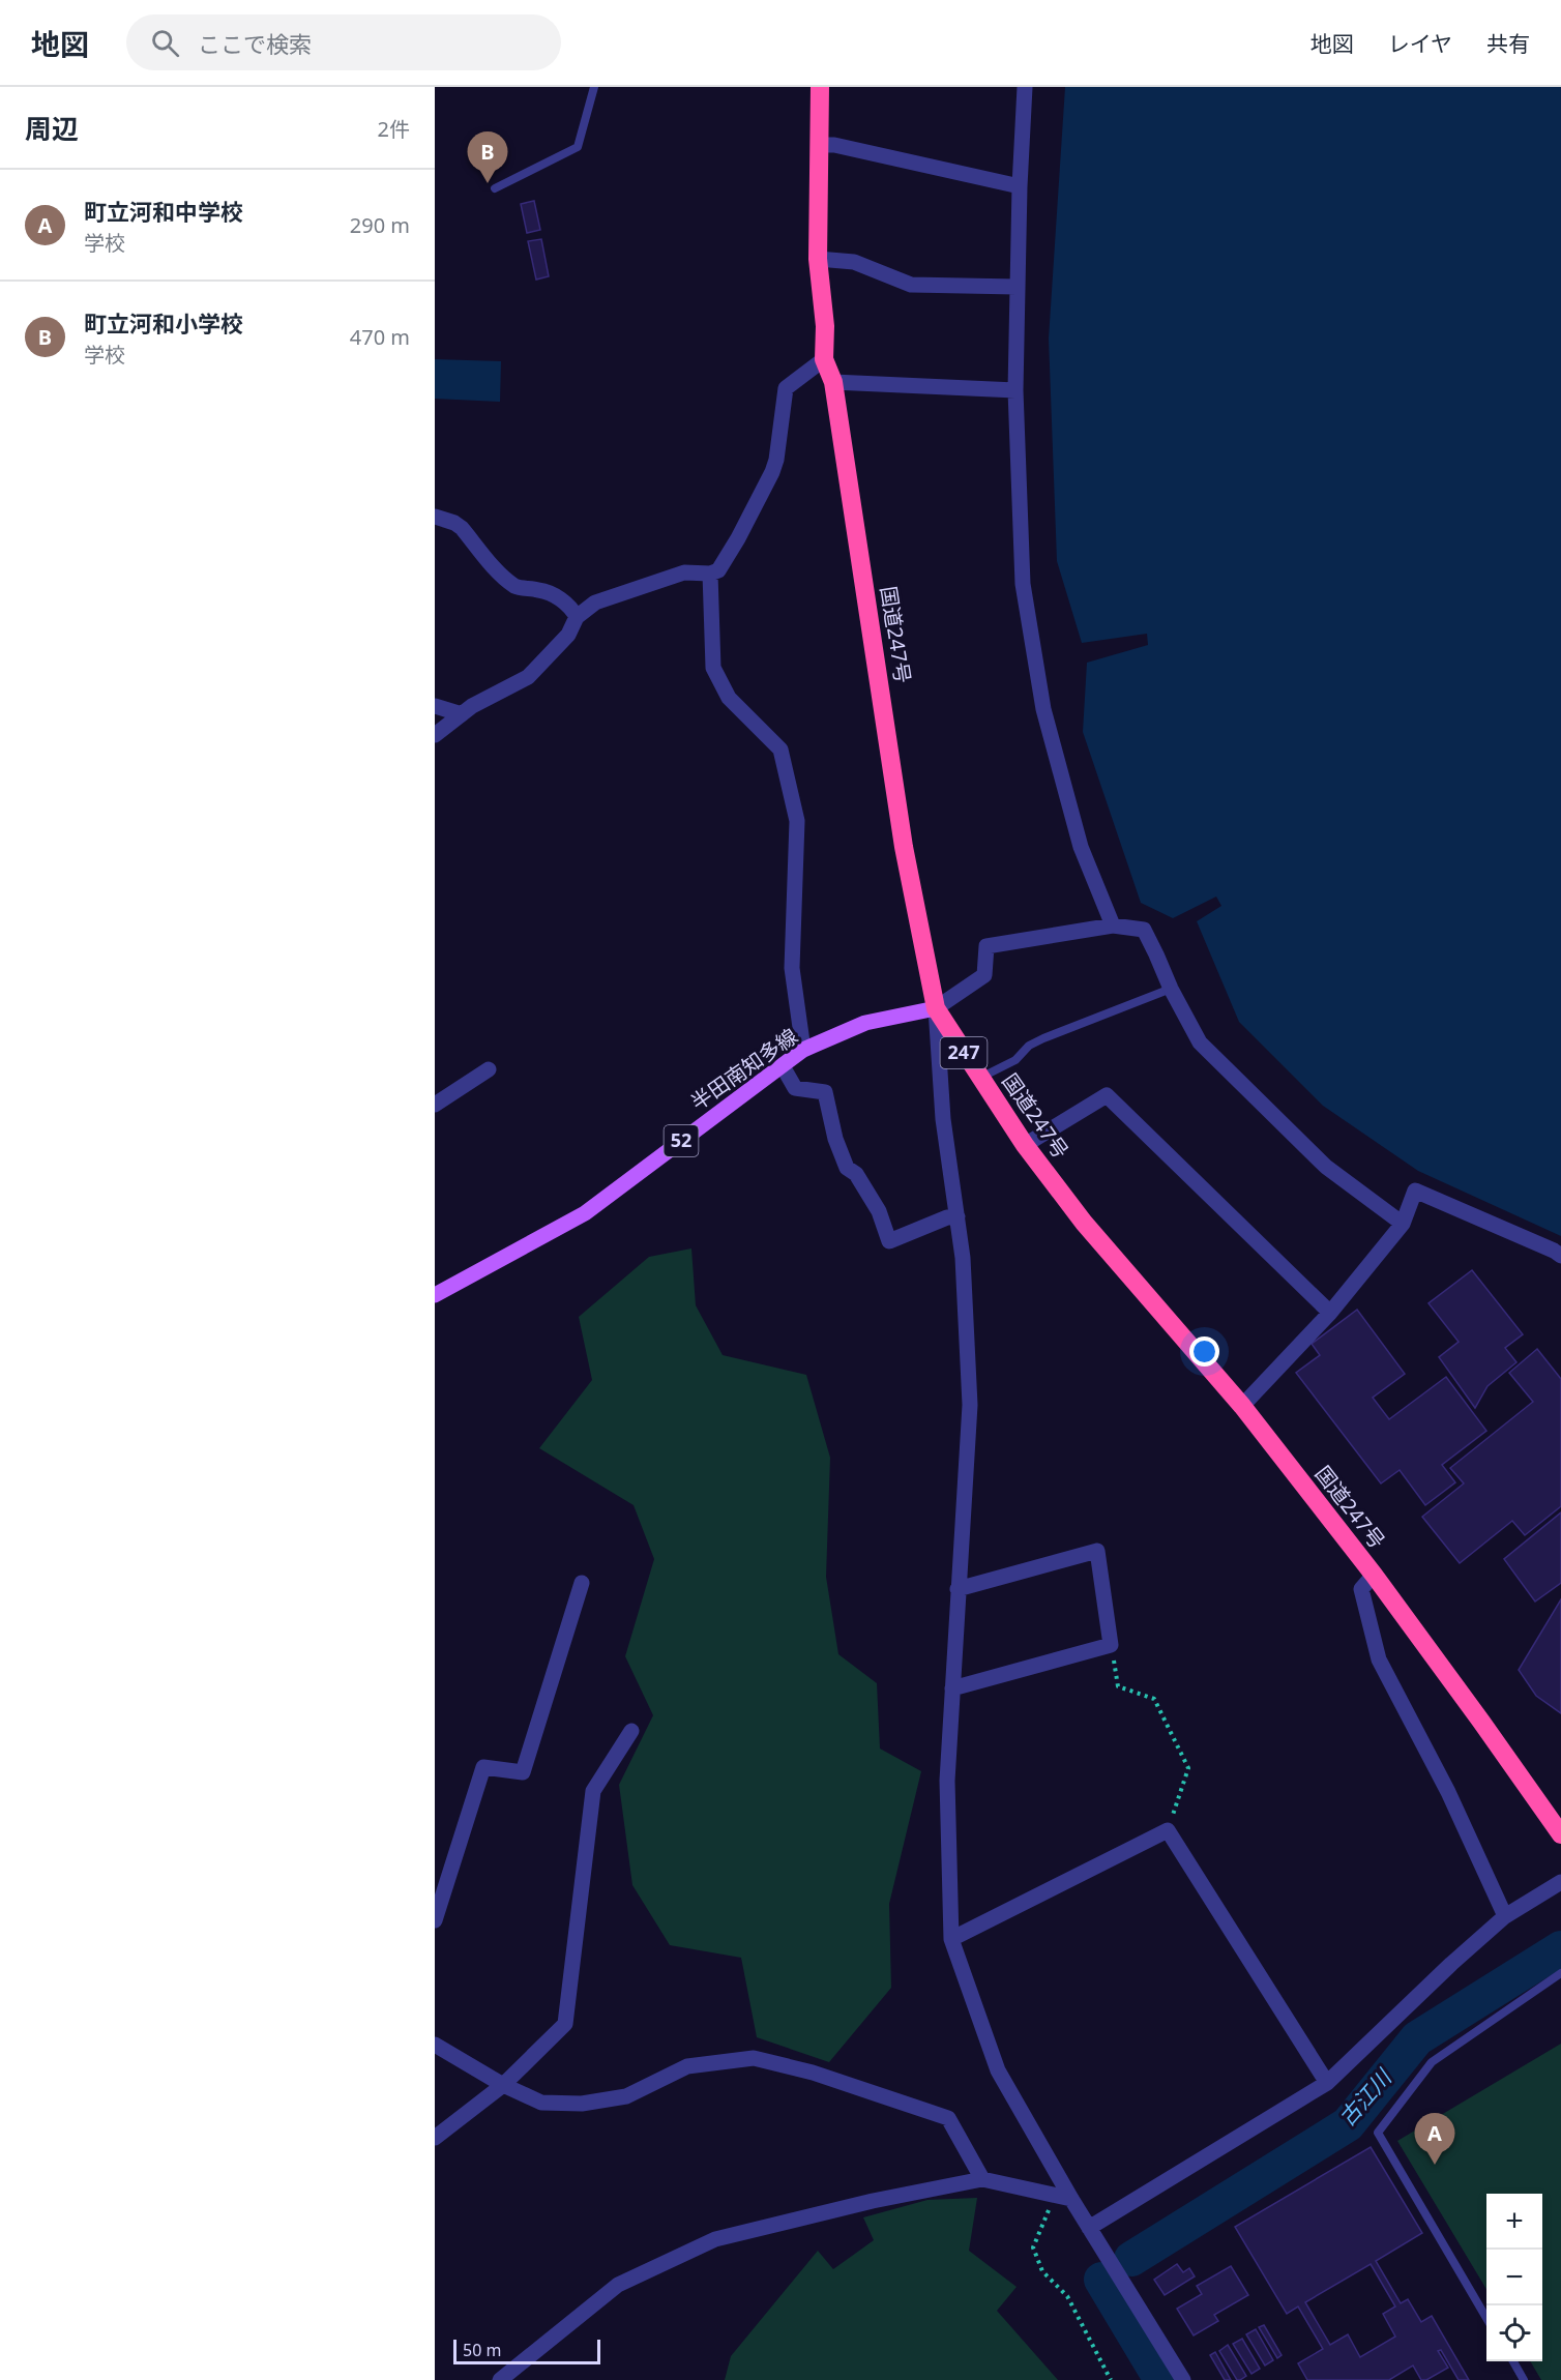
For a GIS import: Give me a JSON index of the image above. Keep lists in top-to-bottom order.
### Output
{
  "streets": {
    "highway": ["国道247号", "247"],
    "main road": ["半田南知多線", "52"]
  },
  "crossings": [
    ["国道247号", "半田南知多線"]
  ],
  "water": ["古江川"],
  "scale_bar": "50 m",
  "page": {
    "header": "地図",
    "search": "ここで検索",
    "nav": ["地図", "レイヤ", "共有"],
    "heading": ["周辺", "2件"],
    "pins": ["B", "A"],
    "list": [
      {
        "mark": "A",
        "name": "町立河和中学校",
        "note": "学校",
        "value": "290 m"
      },
      {
        "mark": "B",
        "name": "町立河和小学校",
        "note": "学校",
        "value": "470 m"
      }
    ],
    "map_buttons": ["+", "−"],
    "scale": "50 m"
  }
}
